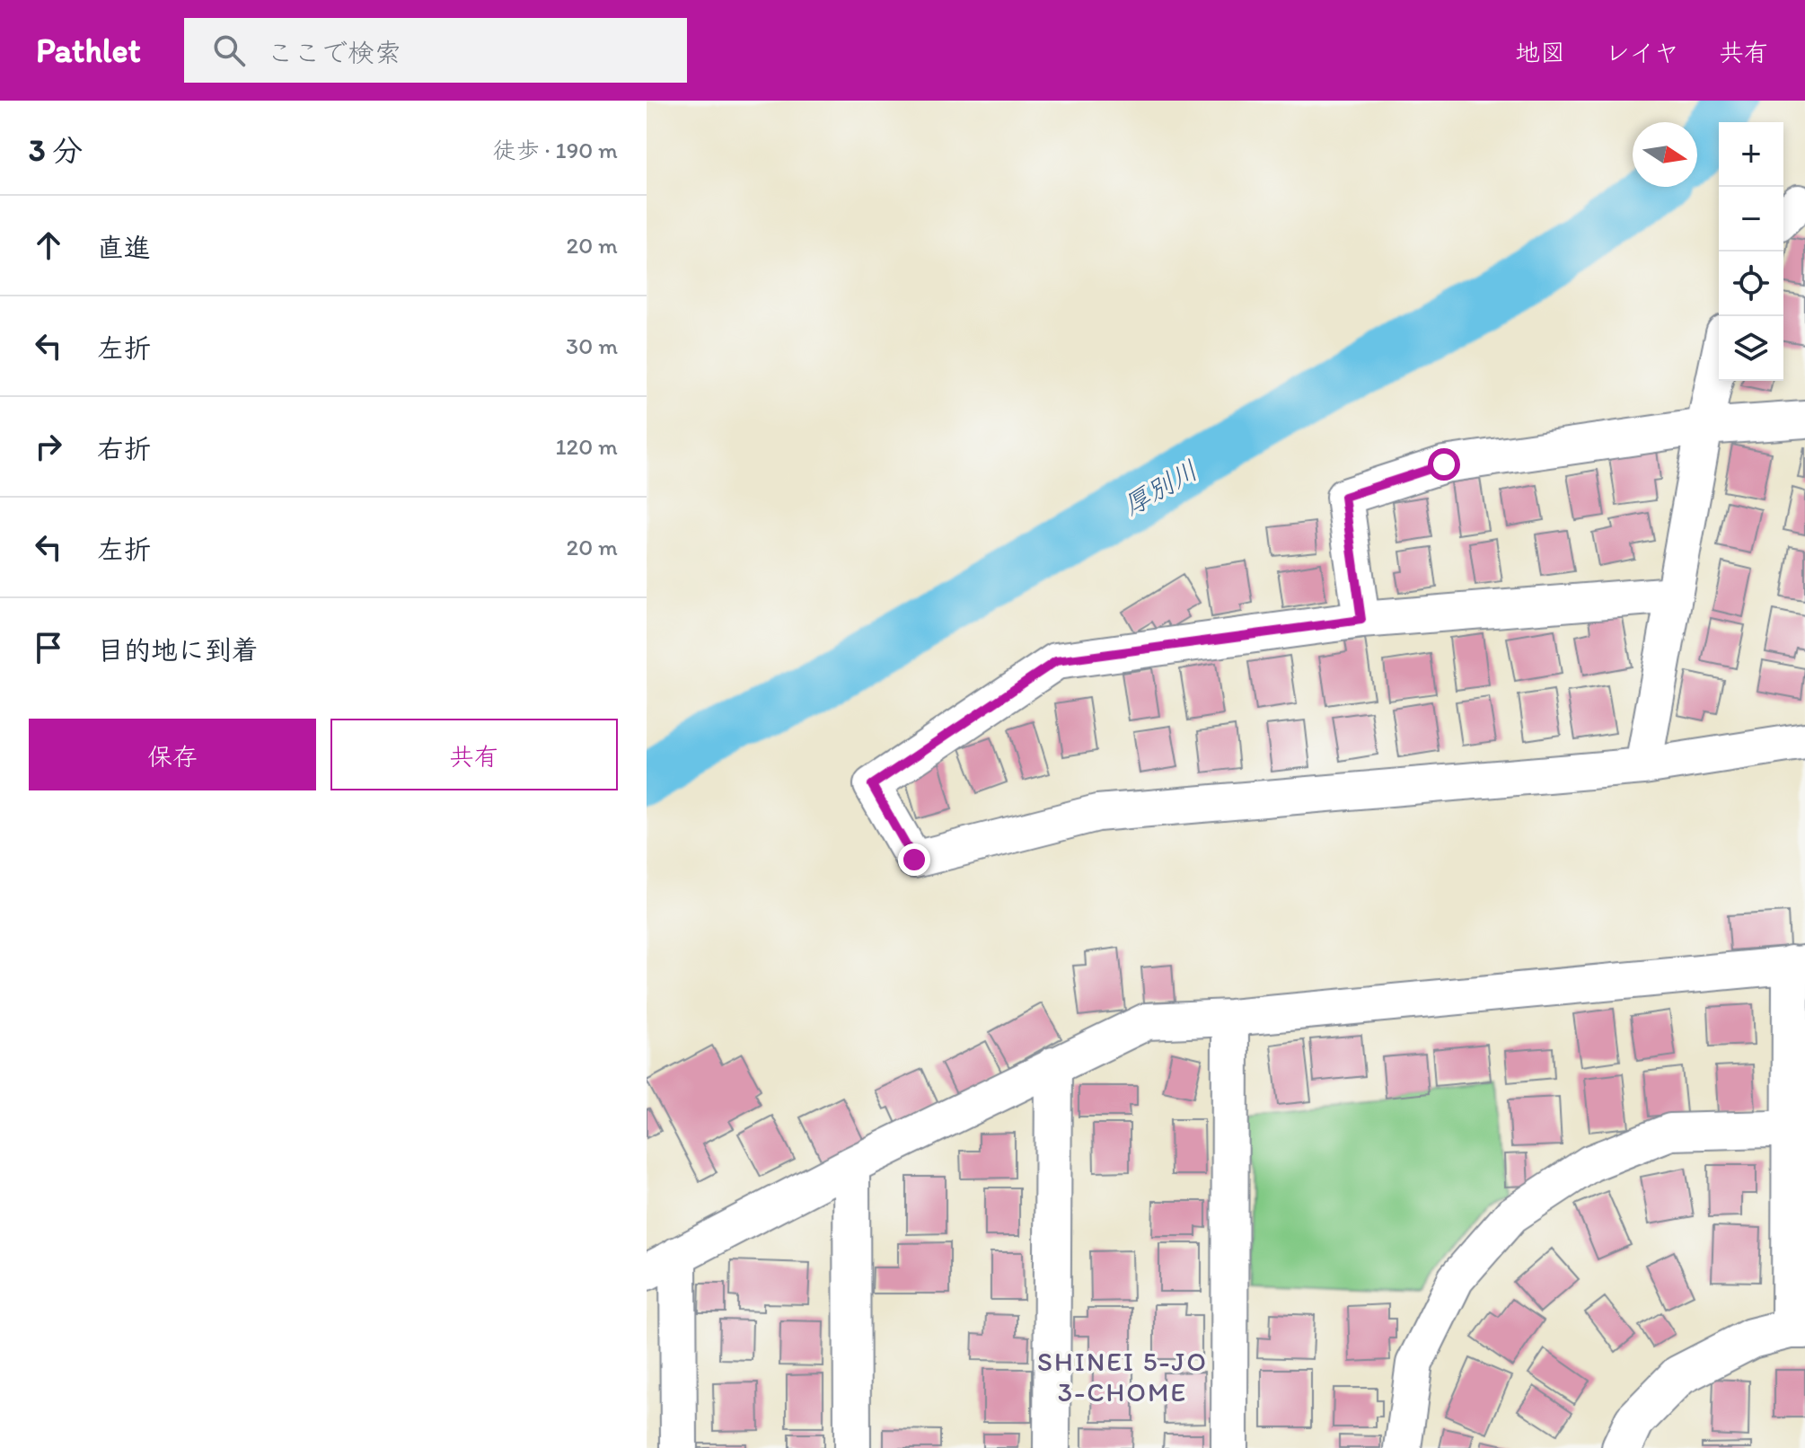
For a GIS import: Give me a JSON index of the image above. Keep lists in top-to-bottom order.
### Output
{
  "districts": ["SHINEI 5-JO 3-CHOME"],
  "water": ["厚別川"],
  "north": "right",
  "page": {
    "header": "Pathlet",
    "search": "ここで検索",
    "nav": ["地図", "レイヤ", "共有"],
    "heading": ["3 分", "徒歩 · 190 m"],
    "map_buttons": ["+", "−"],
    "list": [
      ["直進", "20 m"],
      ["左折", "30 m"],
      ["右折", "120 m"],
      ["左折", "20 m"],
      "目的地に到着"
    ],
    "buttons": ["保存", "共有"]
  }
}
